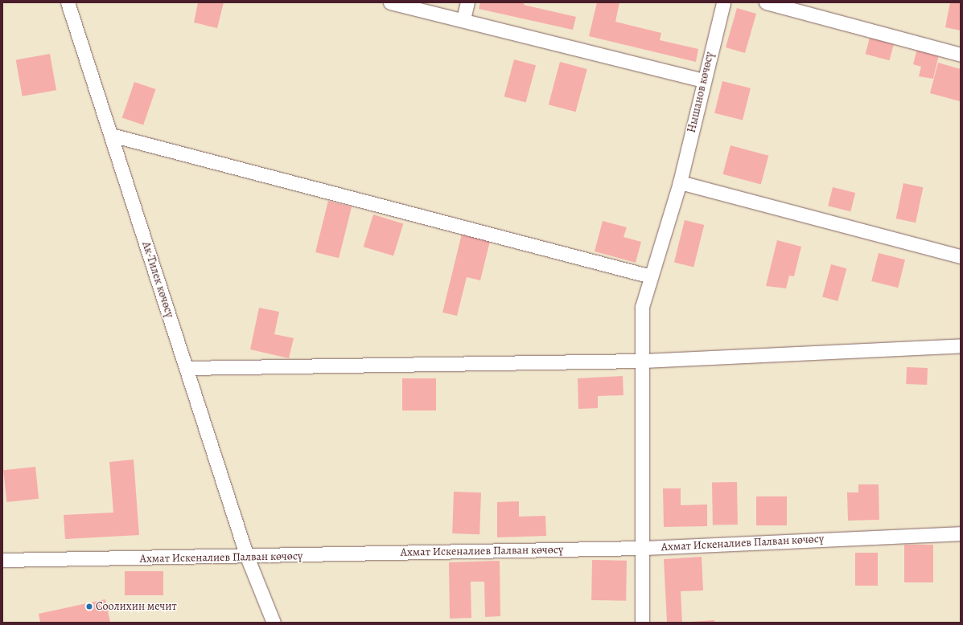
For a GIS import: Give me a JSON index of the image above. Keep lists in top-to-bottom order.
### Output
{
  "streets": {
    "street": ["Нышанов көчөсү", "Ак-Тилек көчөсү", "Ахмат Искеналиев Палван көчөсү"]
  },
  "crossings": [
    ["Нышанов көчөсү", "Ахмат Искеналиев Палван көчөсү"],
    ["Ак-Тилек көчөсү", "Ахмат Искеналиев Палван көчөсү"]
  ],
  "places": ["Соолихин мечит"]
}
